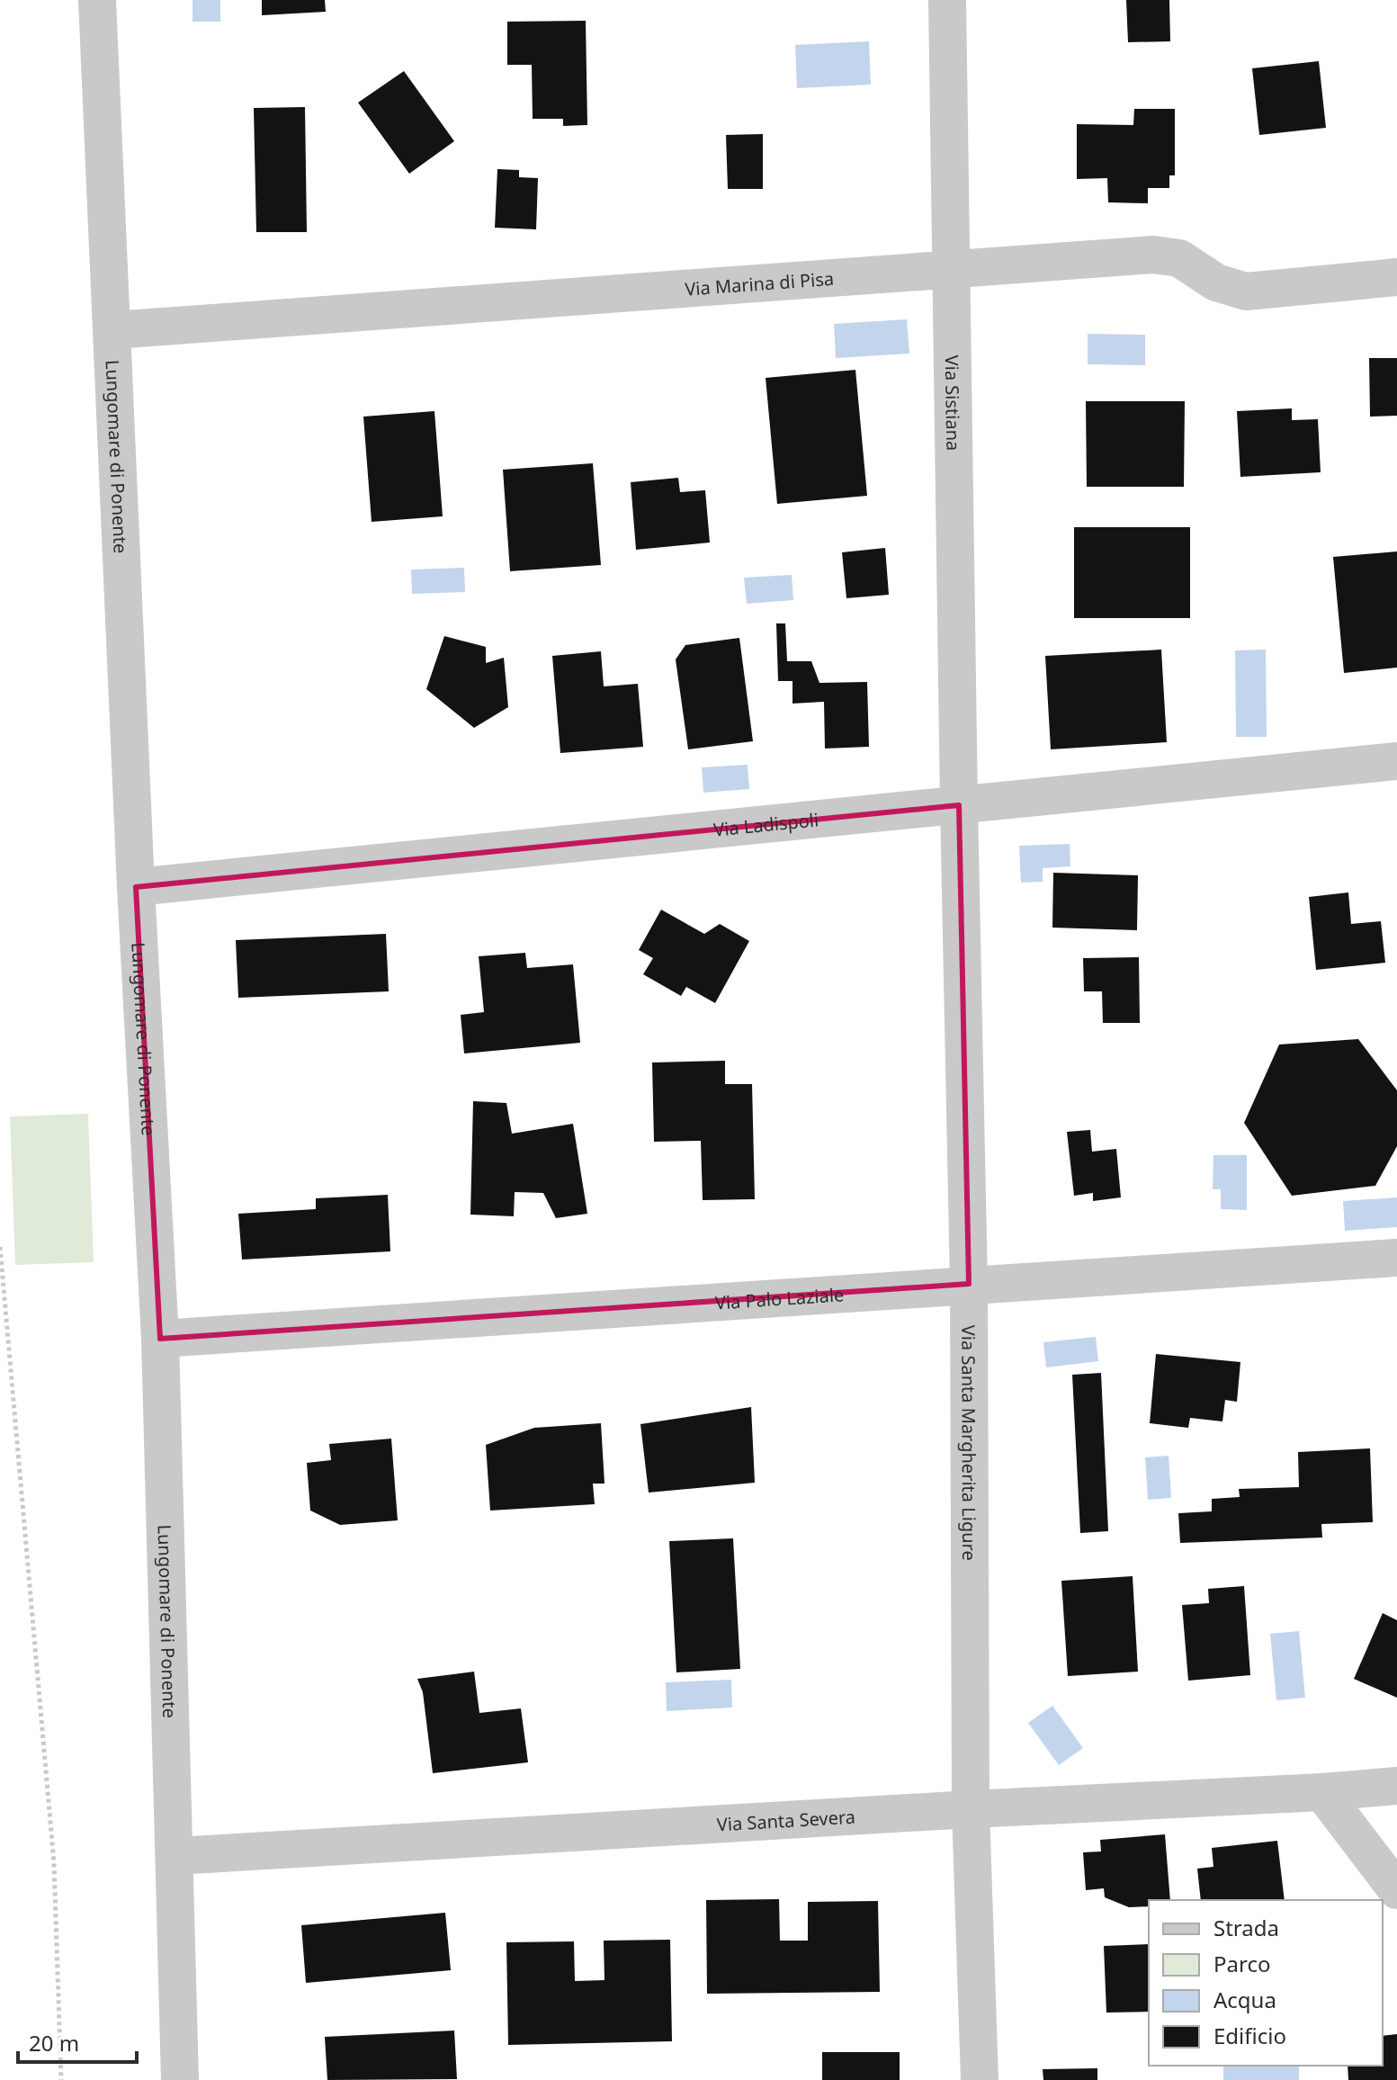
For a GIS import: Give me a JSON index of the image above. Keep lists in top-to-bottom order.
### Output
{
  "streets": {
    "street": [
      "Via Marina di Pisa",
      "Via Sistiana",
      "Lungomare di Ponente",
      "Via Ladispoli",
      "Via Palo Laziale",
      "Via Santa Margherita Ligure",
      "Via Santa Severa"
    ]
  },
  "crossings": [
    ["Via Marina di Pisa", "Via Sistiana"],
    ["Via Marina di Pisa", "Lungomare di Ponente"],
    ["Via Sistiana", "Via Ladispoli"],
    ["Via Sistiana", "Via Santa Margherita Ligure"],
    ["Lungomare di Ponente", "Via Ladispoli"],
    ["Lungomare di Ponente", "Via Palo Laziale"],
    ["Lungomare di Ponente", "Via Santa Severa"],
    ["Via Ladispoli", "Via Santa Margherita Ligure"],
    ["Via Palo Laziale", "Via Santa Margherita Ligure"],
    ["Via Santa Margherita Ligure", "Via Santa Severa"]
  ],
  "legend": [
    "Strada",
    "Parco",
    "Acqua",
    "Edificio"
  ],
  "scale_bar": "20 m"
}
